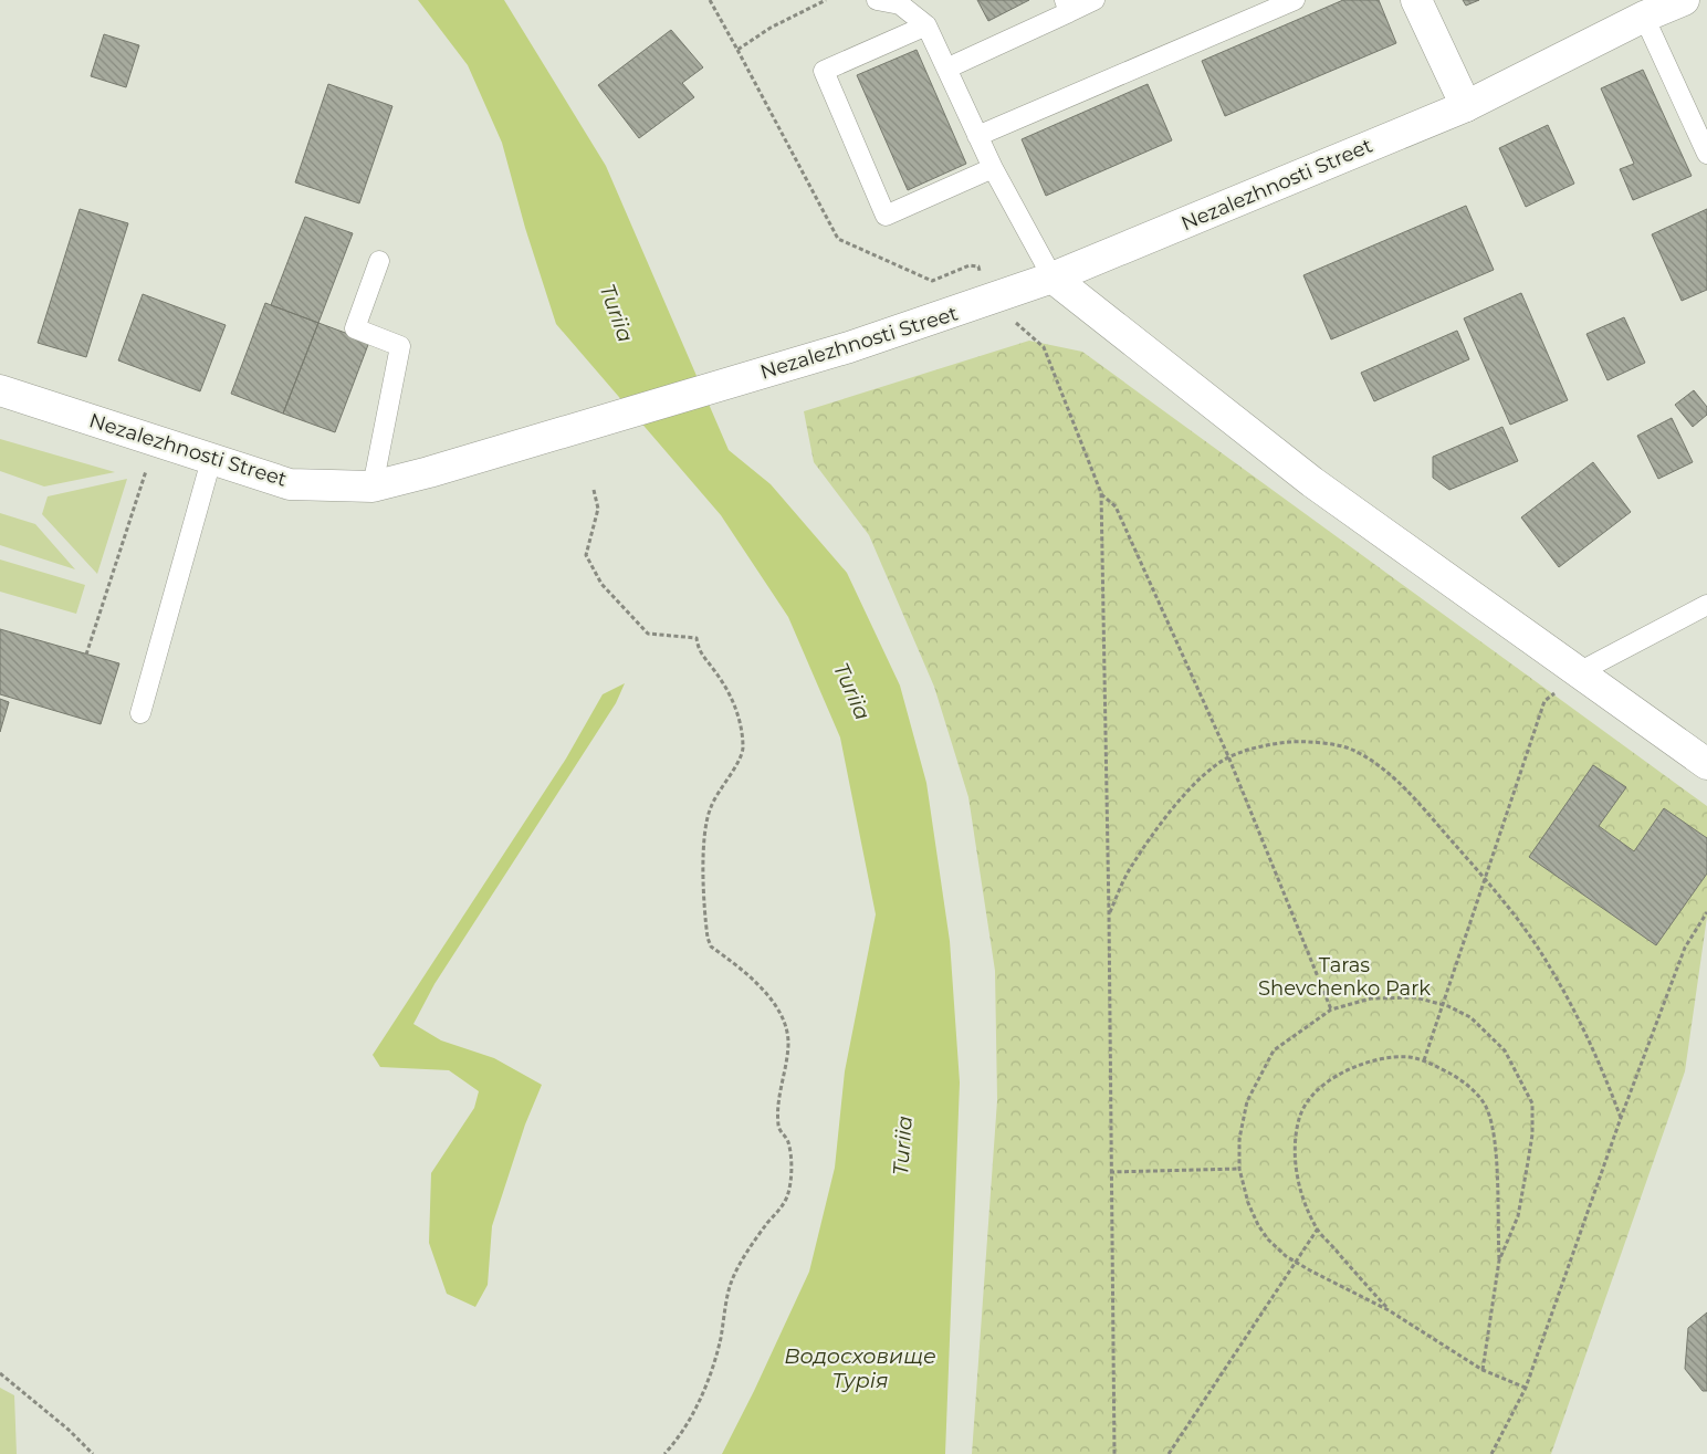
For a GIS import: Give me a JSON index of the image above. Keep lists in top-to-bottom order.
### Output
{
  "streets": {
    "main road": ["Nezalezhnosti Street"]
  },
  "water": ["Turiia", "Водосховище Турія"],
  "parks": ["Taras Shevchenko Park"]
}
